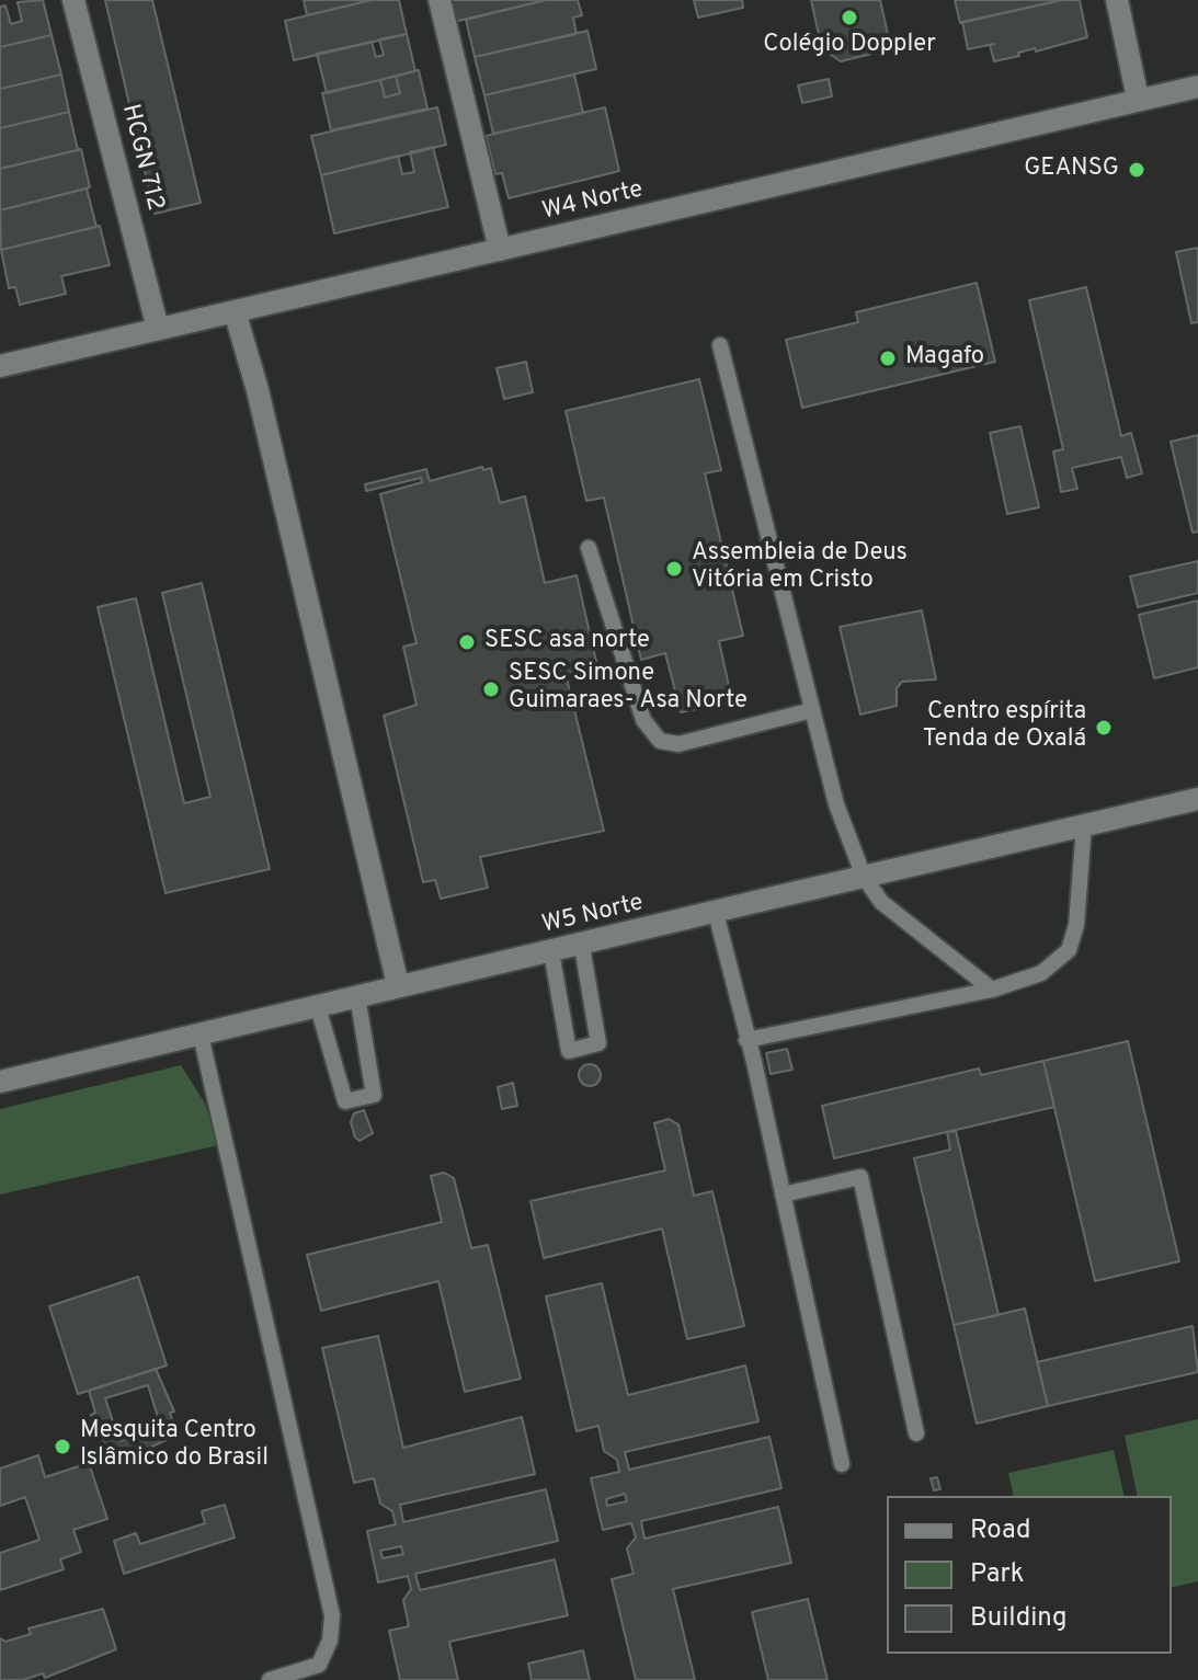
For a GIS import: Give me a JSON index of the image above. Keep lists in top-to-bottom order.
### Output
{
  "streets": {
    "main road": ["HCGN 712", "W4 Norte", "W5 Norte"]
  },
  "crossings": [
    ["HCGN 712", "W4 Norte"]
  ],
  "places": [
    "Colégio Doppler",
    "GEANSG",
    "Magafo",
    "Assembleia de Deus Vitória em Cristo",
    "SESC asa norte",
    "SESC Simone Guimaraes- Asa Norte",
    "Centro espírita Tenda de Oxalá",
    "Mesquita Centro Islâmico do Brasil"
  ],
  "legend": ["Road", "Park", "Building"]
}
